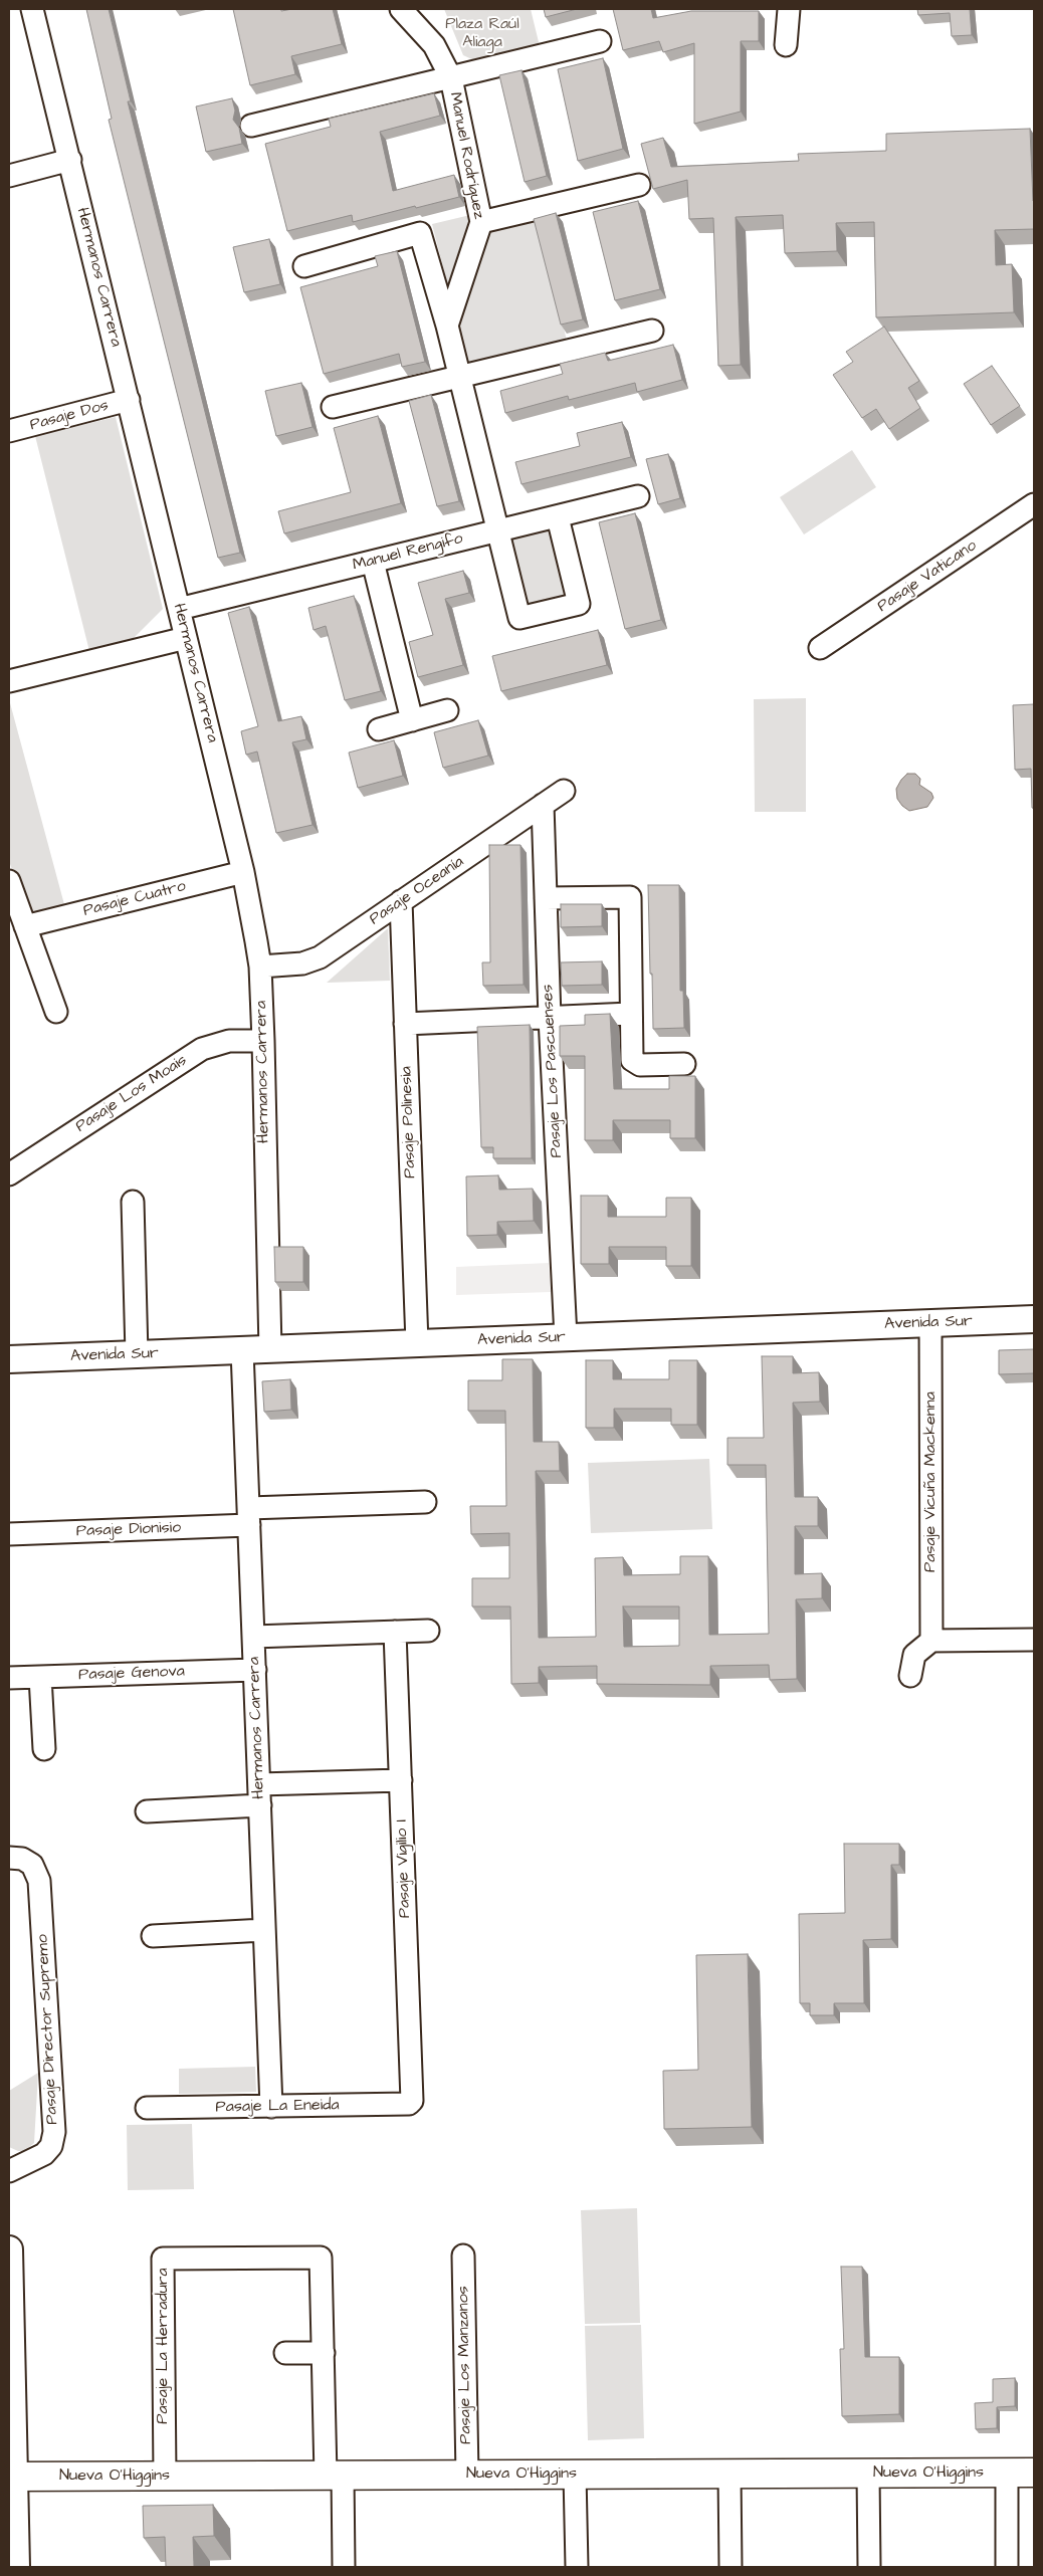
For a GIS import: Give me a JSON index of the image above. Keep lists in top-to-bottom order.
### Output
{
  "streets": {
    "main road": ["Nueva O'Higgins"],
    "street": [
      "Manuel Rodríguez",
      "Hermanos Carrera",
      "Pasaje Dos",
      "Manuel Rengifo",
      "Pasaje Vaticano",
      "Pasaje Oceanía",
      "Pasaje Cuatro",
      "Pasaje Los Pascuenses",
      "Pasaje Los Moais",
      "Pasaje Polinesia",
      "Avenida Sur",
      "Pasaje Vicuña Mackenna",
      "Pasaje Dionisio",
      "Pasaje Genova",
      "Pasaje Vigilio I",
      "Pasaje Director Supremo",
      "Pasaje La Eneida",
      "Pasaje La Herradura",
      "Pasaje Los Manzanos"
    ]
  },
  "crossings": [
    ["Hermanos Carrera", "Pasaje Dos"],
    ["Hermanos Carrera", "Manuel Rengifo"],
    ["Hermanos Carrera", "Pasaje Oceanía"],
    ["Hermanos Carrera", "Pasaje Cuatro"],
    ["Hermanos Carrera", "Pasaje Los Moais"],
    ["Hermanos Carrera", "Avenida Sur"],
    ["Hermanos Carrera", "Pasaje Dionisio"],
    ["Hermanos Carrera", "Pasaje Genova"],
    ["Hermanos Carrera", "Pasaje La Eneida"],
    ["Pasaje Oceanía", "Pasaje Los Pascuenses"],
    ["Pasaje Oceanía", "Pasaje Polinesia"],
    ["Pasaje Los Pascuenses", "Avenida Sur"],
    ["Pasaje Polinesia", "Avenida Sur"],
    ["Avenida Sur", "Pasaje Vicuña Mackenna"],
    ["Pasaje Vigilio I", "Pasaje La Eneida"],
    ["Pasaje La Herradura", "Nueva O'Higgins"],
    ["Pasaje Los Manzanos", "Nueva O'Higgins"]
  ],
  "parks": ["Plaza Raúl Aliaga"]
}
